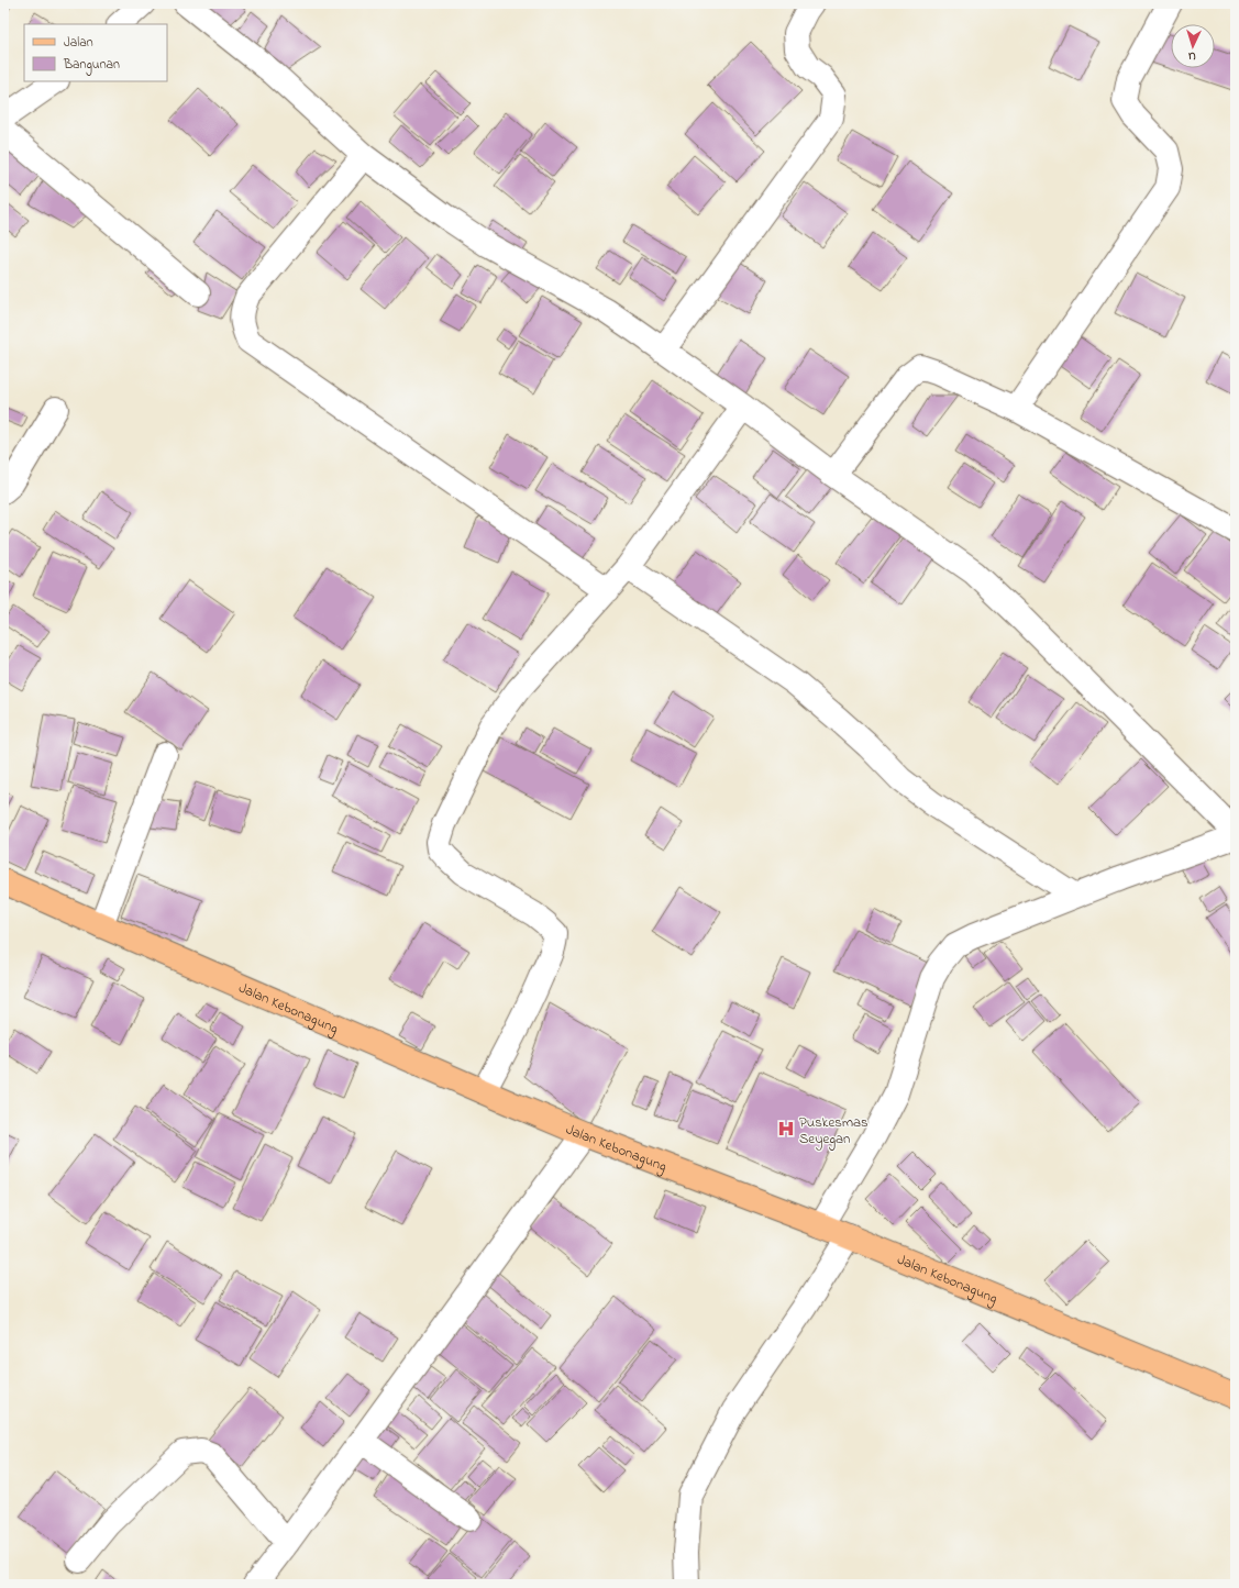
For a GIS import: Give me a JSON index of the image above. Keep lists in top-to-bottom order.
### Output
{
  "streets": {
    "main road": ["Jalan Kebonagung"]
  },
  "places": {
    "hospital": ["Puskesmas Seyegan"]
  },
  "legend": ["Jalan", "Bangunan"],
  "north": "bottom"
}
